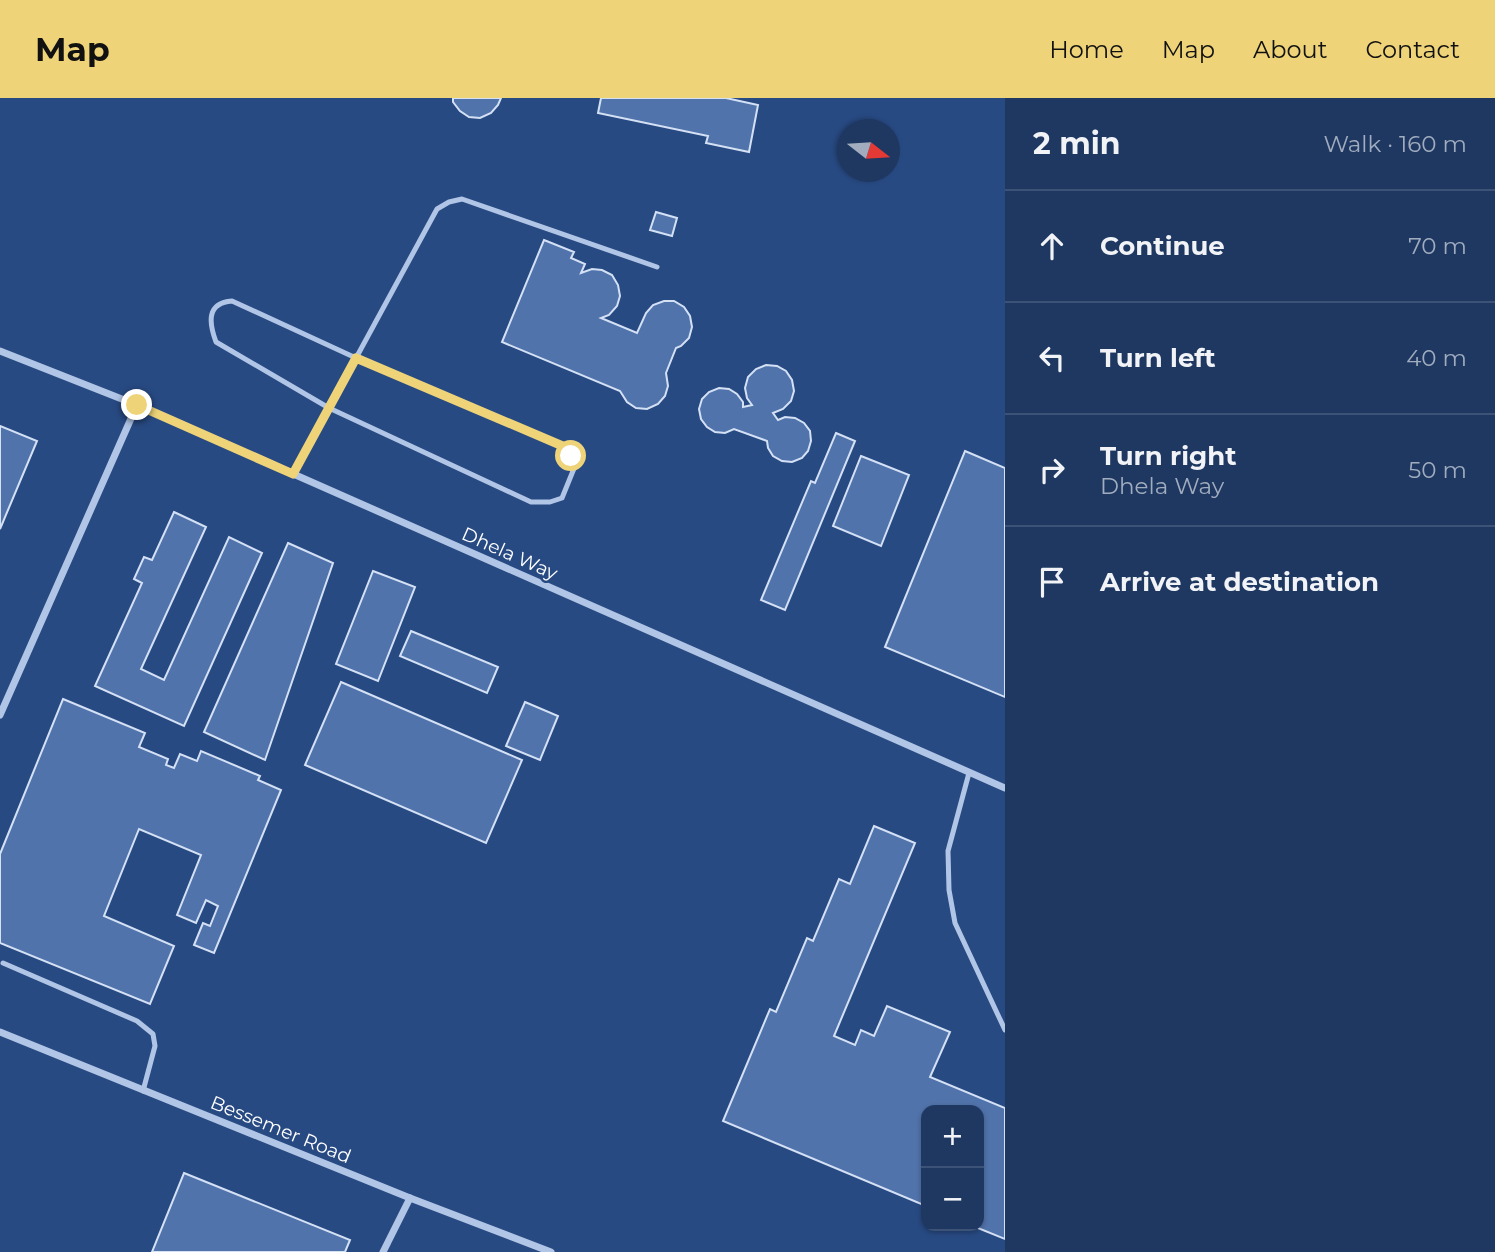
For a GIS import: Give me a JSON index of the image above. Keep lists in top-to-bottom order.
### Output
{
  "streets": {
    "street": ["Dhela Way", "Bessemer Road"]
  },
  "north": "right",
  "page": {
    "header": "Map",
    "nav": [
      "Home",
      "Map",
      "About",
      "Contact"
    ],
    "heading": ["2 min", "Walk · 160 m"],
    "list": [
      ["Continue", "70 m"],
      ["Turn left", "40 m"],
      ["Turn right", "Dhela Way", "50 m"],
      "Arrive at destination"
    ],
    "map_buttons": ["+", "−"]
  }
}
